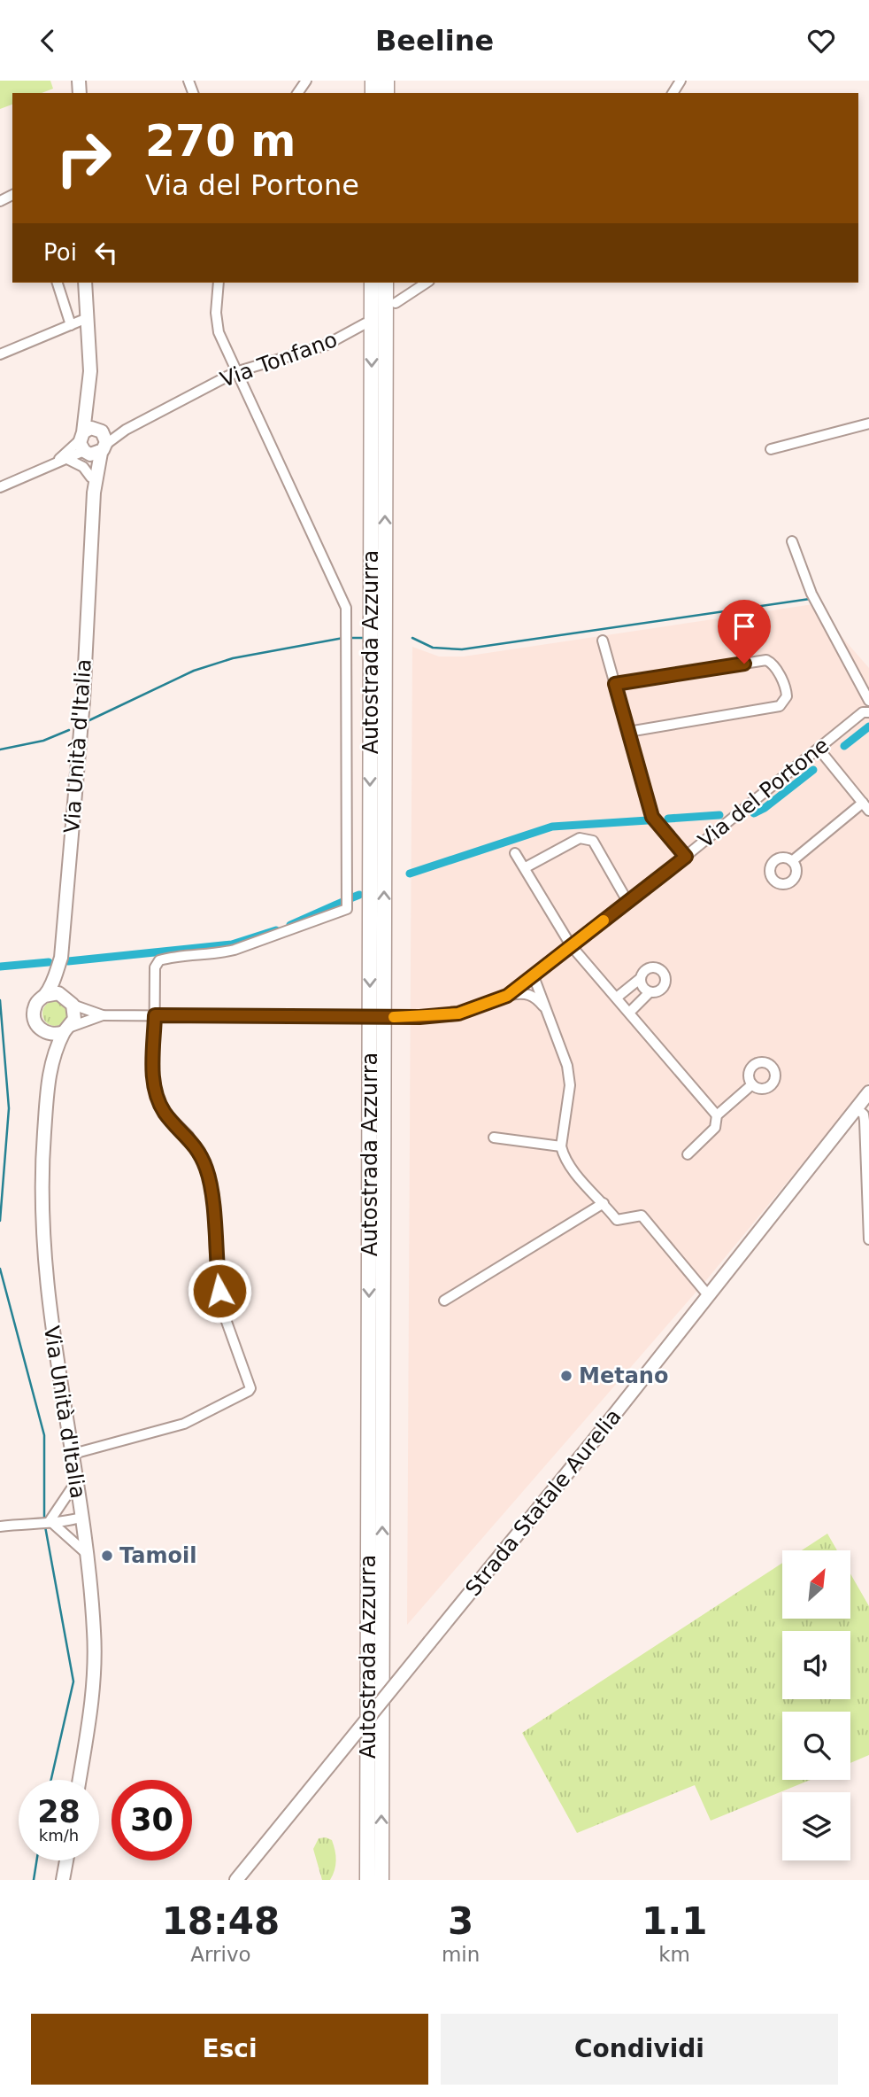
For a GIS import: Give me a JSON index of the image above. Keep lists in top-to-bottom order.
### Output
{
  "streets": {
    "highway": ["Autostrada Azzurra"],
    "main road": ["Via Unità d'Italia", "Strada Statale Aurelia"],
    "street": ["Via Tonfano", "Via del Portone"]
  },
  "crossings": [
    ["Via Unità d'Italia", "Via del Portone"]
  ],
  "places": ["Metano", "Tamoil"],
  "north": "top right",
  "page": {
    "header": "Beeline",
    "turn": ["270 m", "Via del Portone"],
    "then": "Poi",
    "speed": "28 km/h",
    "limit": "30",
    "eta": [
      "18:48",
      "Arrivo",
      "3",
      "min",
      "1.1",
      "km"
    ],
    "buttons": ["Esci", "Condividi"]
  }
}
